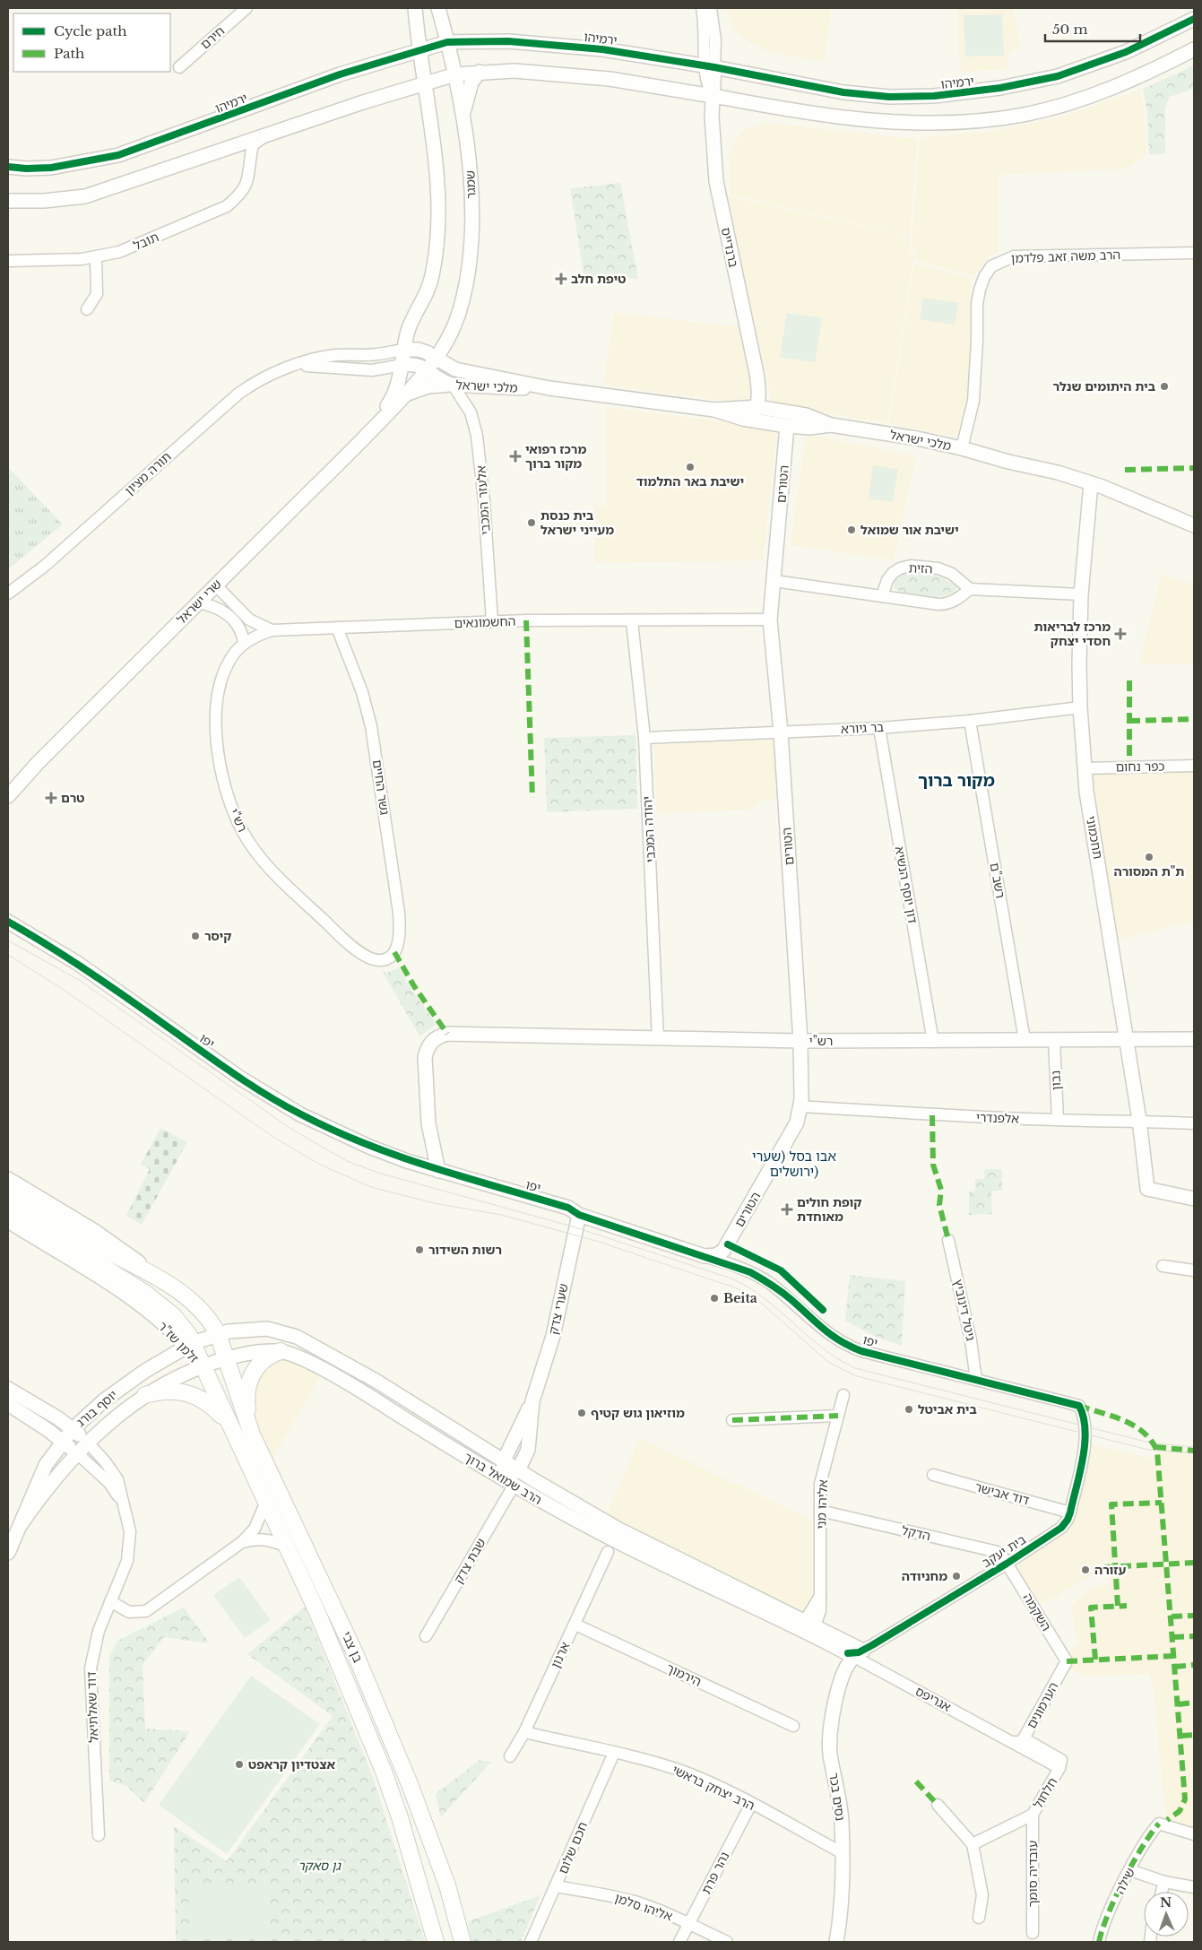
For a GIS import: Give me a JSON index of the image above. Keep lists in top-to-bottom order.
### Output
{
  "streets": {
    "main road": ["זלמן שז\"ר", "בן צבי"],
    "street": [
      "חירם",
      "ירמיהו",
      "שמגר",
      "תובל",
      "ברנדייס",
      "הרב משה זאב פלדמן",
      "מלכי ישראל",
      "תורה מציון",
      "הטורים",
      "אלעזר המכבי",
      "הזית",
      "שרי ישראל",
      "החשמונאים",
      "בר גיורא",
      "כפר נחום",
      "גשר החיים",
      "רש\"י",
      "יהודה המכבי",
      "תחכמוני",
      "רשב\"ם",
      "דון יוסף הנשיא",
      "יפו",
      "נבון",
      "אלפנדרי",
      "שערי צדק",
      "גיטל דינוביץ",
      "יוסף בורג",
      "הרב שמואל ברוך",
      "דוד אבישר",
      "אליהו מני",
      "הדקל",
      "בית יעקב",
      "שבת צדק",
      "השקמה",
      "ארנון",
      "הירמוך",
      "אגריפס",
      "הערמונים",
      "דוד שאלתיאל",
      "הרב יצחק בראשי",
      "חלחול",
      "נסים בכר",
      "חכם שלום",
      "נהר פרת",
      "עובדיה סומך",
      "שילה",
      "אליהו סלמן"
    ]
  },
  "crossings": [
    ["ירמיהו", "שמגר"],
    ["ירמיהו", "ברנדייס"],
    ["שמגר", "מלכי ישראל"],
    ["שמגר", "שרי ישראל"],
    ["ברנדייס", "מלכי ישראל"],
    ["הרב משה זאב פלדמן", "מלכי ישראל"],
    ["מלכי ישראל", "תורה מציון"],
    ["מלכי ישראל", "הטורים"],
    ["מלכי ישראל", "אלעזר המכבי"],
    ["מלכי ישראל", "שרי ישראל"],
    ["מלכי ישראל", "תחכמוני"],
    ["תורה מציון", "שרי ישראל"],
    ["הטורים", "החשמונאים"],
    ["הטורים", "בר גיורא"],
    ["הטורים", "רש\"י"],
    ["הטורים", "יפו"],
    ["הטורים", "אלפנדרי"],
    ["אלעזר המכבי", "החשמונאים"],
    ["שרי ישראל", "החשמונאים"],
    ["החשמונאים", "גשר החיים"],
    ["החשמונאים", "רש\"י"],
    ["החשמונאים", "יהודה המכבי"],
    ["בר גיורא", "יהודה המכבי"],
    ["בר גיורא", "תחכמוני"],
    ["בר גיורא", "רשב\"ם"],
    ["בר גיורא", "דון יוסף הנשיא"],
    ["כפר נחום", "תחכמוני"],
    ["גשר החיים", "רש\"י"],
    ["רש\"י", "יהודה המכבי"],
    ["רש\"י", "תחכמוני"],
    ["רש\"י", "רשב\"ם"],
    ["רש\"י", "דון יוסף הנשיא"],
    ["רש\"י", "יפו"],
    ["רש\"י", "נבון"],
    ["תחכמוני", "אלפנדרי"],
    ["יפו", "שערי צדק"],
    ["יפו", "גיטל דינוביץ"],
    ["יפו", "בית יעקב"],
    ["נבון", "אלפנדרי"],
    ["שערי צדק", "הרב שמואל ברוך"],
    ["שערי צדק", "שבת צדק"],
    ["זלמן שז\"ר", "יוסף בורג"],
    ["זלמן שז\"ר", "הרב שמואל ברוך"],
    ["זלמן שז\"ר", "בן צבי"],
    ["יוסף בורג", "הרב שמואל ברוך"],
    ["יוסף בורג", "בן צבי"],
    ["יוסף בורג", "דוד שאלתיאל"],
    ["הרב שמואל ברוך", "אליהו מני"],
    ["הרב שמואל ברוך", "שבת צדק"],
    ["הרב שמואל ברוך", "בן צבי"],
    ["הרב שמואל ברוך", "אגריפס"],
    ["דוד אבישר", "בית יעקב"],
    ["אליהו מני", "הדקל"],
    ["אליהו מני", "אגריפס"],
    ["הדקל", "בית יעקב"],
    ["הדקל", "השקמה"],
    ["בית יעקב", "השקמה"],
    ["בית יעקב", "אגריפס"],
    ["בית יעקב", "נסים בכר"],
    ["השקמה", "הערמונים"],
    ["ארנון", "הירמוך"],
    ["ארנון", "הרב יצחק בראשי"],
    ["אגריפס", "הערמונים"],
    ["אגריפס", "חלחול"],
    ["אגריפס", "נסים בכר"],
    ["הרב יצחק בראשי", "נסים בכר"],
    ["הרב יצחק בראשי", "חכם שלום"],
    ["הרב יצחק בראשי", "נהר פרת"],
    ["חלחול", "עובדיה סומך"],
    ["חכם שלום", "אליהו סלמן"],
    ["נהר פרת", "אליהו סלמן"]
  ],
  "districts": ["מקור ברוך", "אבו בסל (שערי ירושלים)"],
  "parks": ["גן סאקר"],
  "places": {
    "health": [
      "טיפת חלב",
      "מרכז רפואי מקור ברוך",
      "מרכז לבריאות חסדי יצחק",
      "טרם",
      "קופת חולים מאוחדת"
    ],
    "other": [
      "בית היתומים שנלר",
      "ישיבת באר התלמוד",
      "בית כנסת מעייני ישראל",
      "ישיבת אור שמואל",
      "ת\"ת המסורה",
      "קיסר",
      "רשות השידור",
      "Beita",
      "בית אביטל",
      "מוזיאון גוש קטיף",
      "עזורה",
      "מחניודה",
      "אצטדיון קראפט"
    ]
  },
  "legend": ["Cycle path", "Path"],
  "scale_bar": "50 m",
  "north": "top"
}
